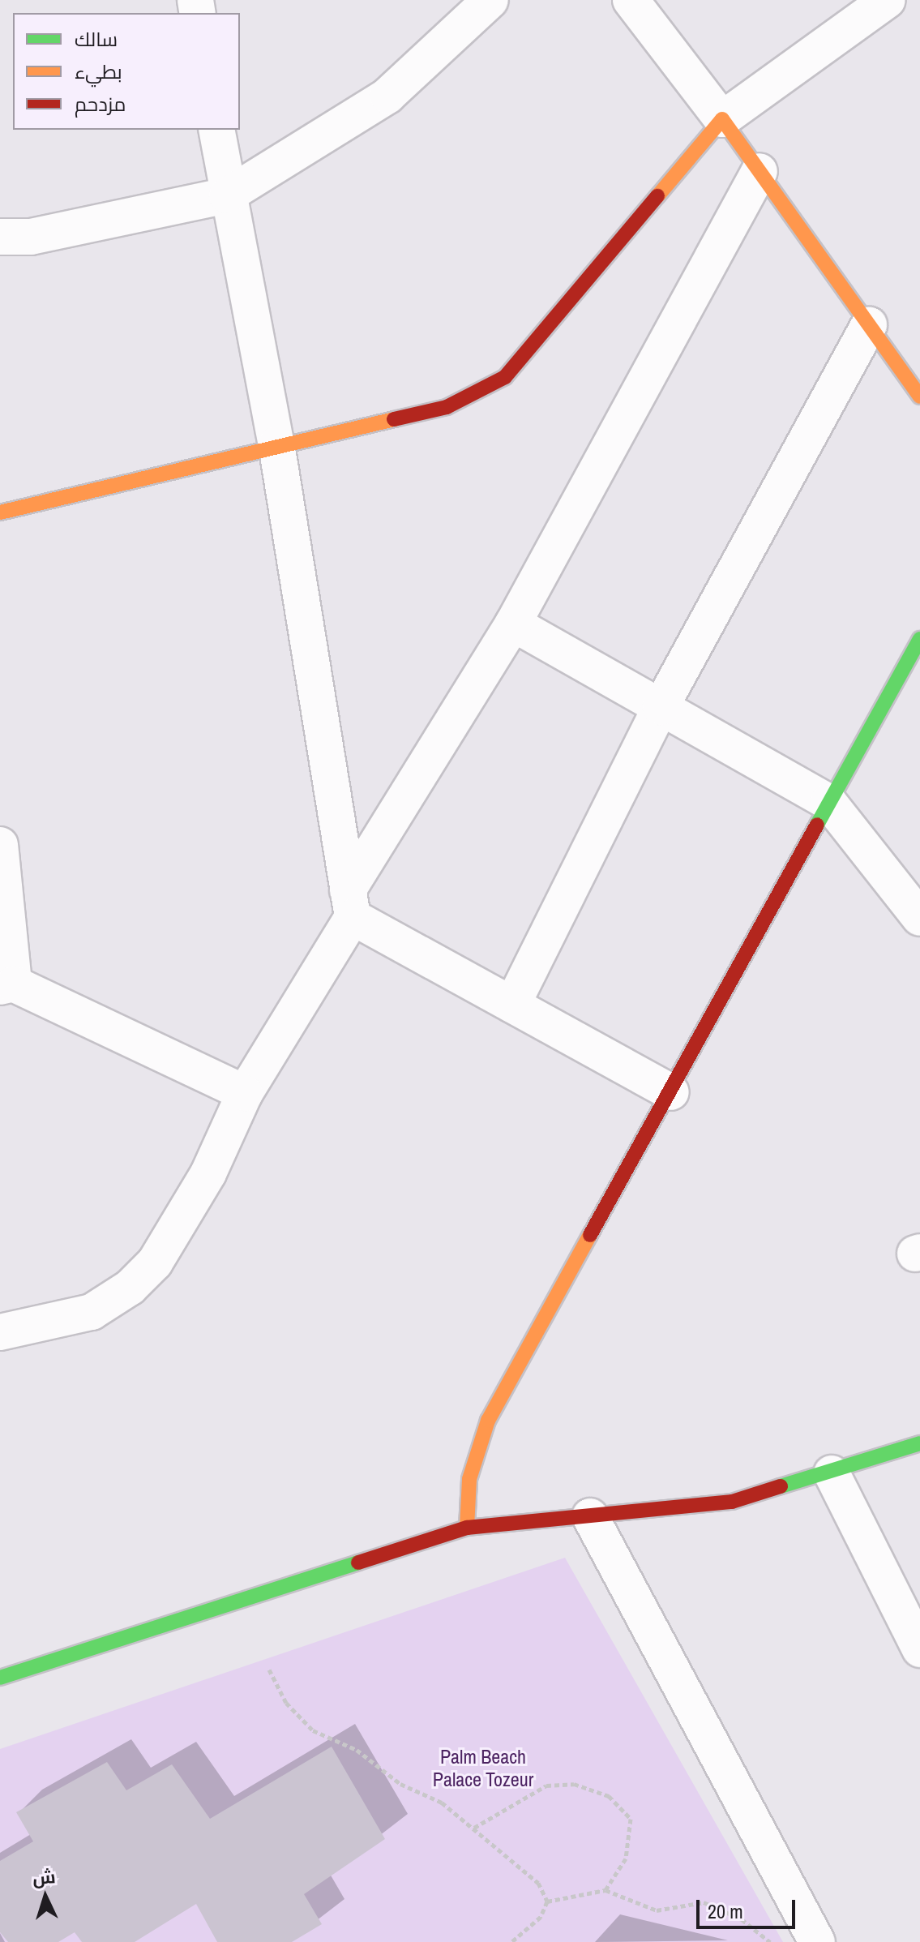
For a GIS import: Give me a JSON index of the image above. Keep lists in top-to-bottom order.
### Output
{
  "parks": ["Palm Beach Palace Tozeur"],
  "legend": ["سالك", "بطيء", "مزدحم"],
  "scale_bar": "20 m",
  "north": "top"
}
